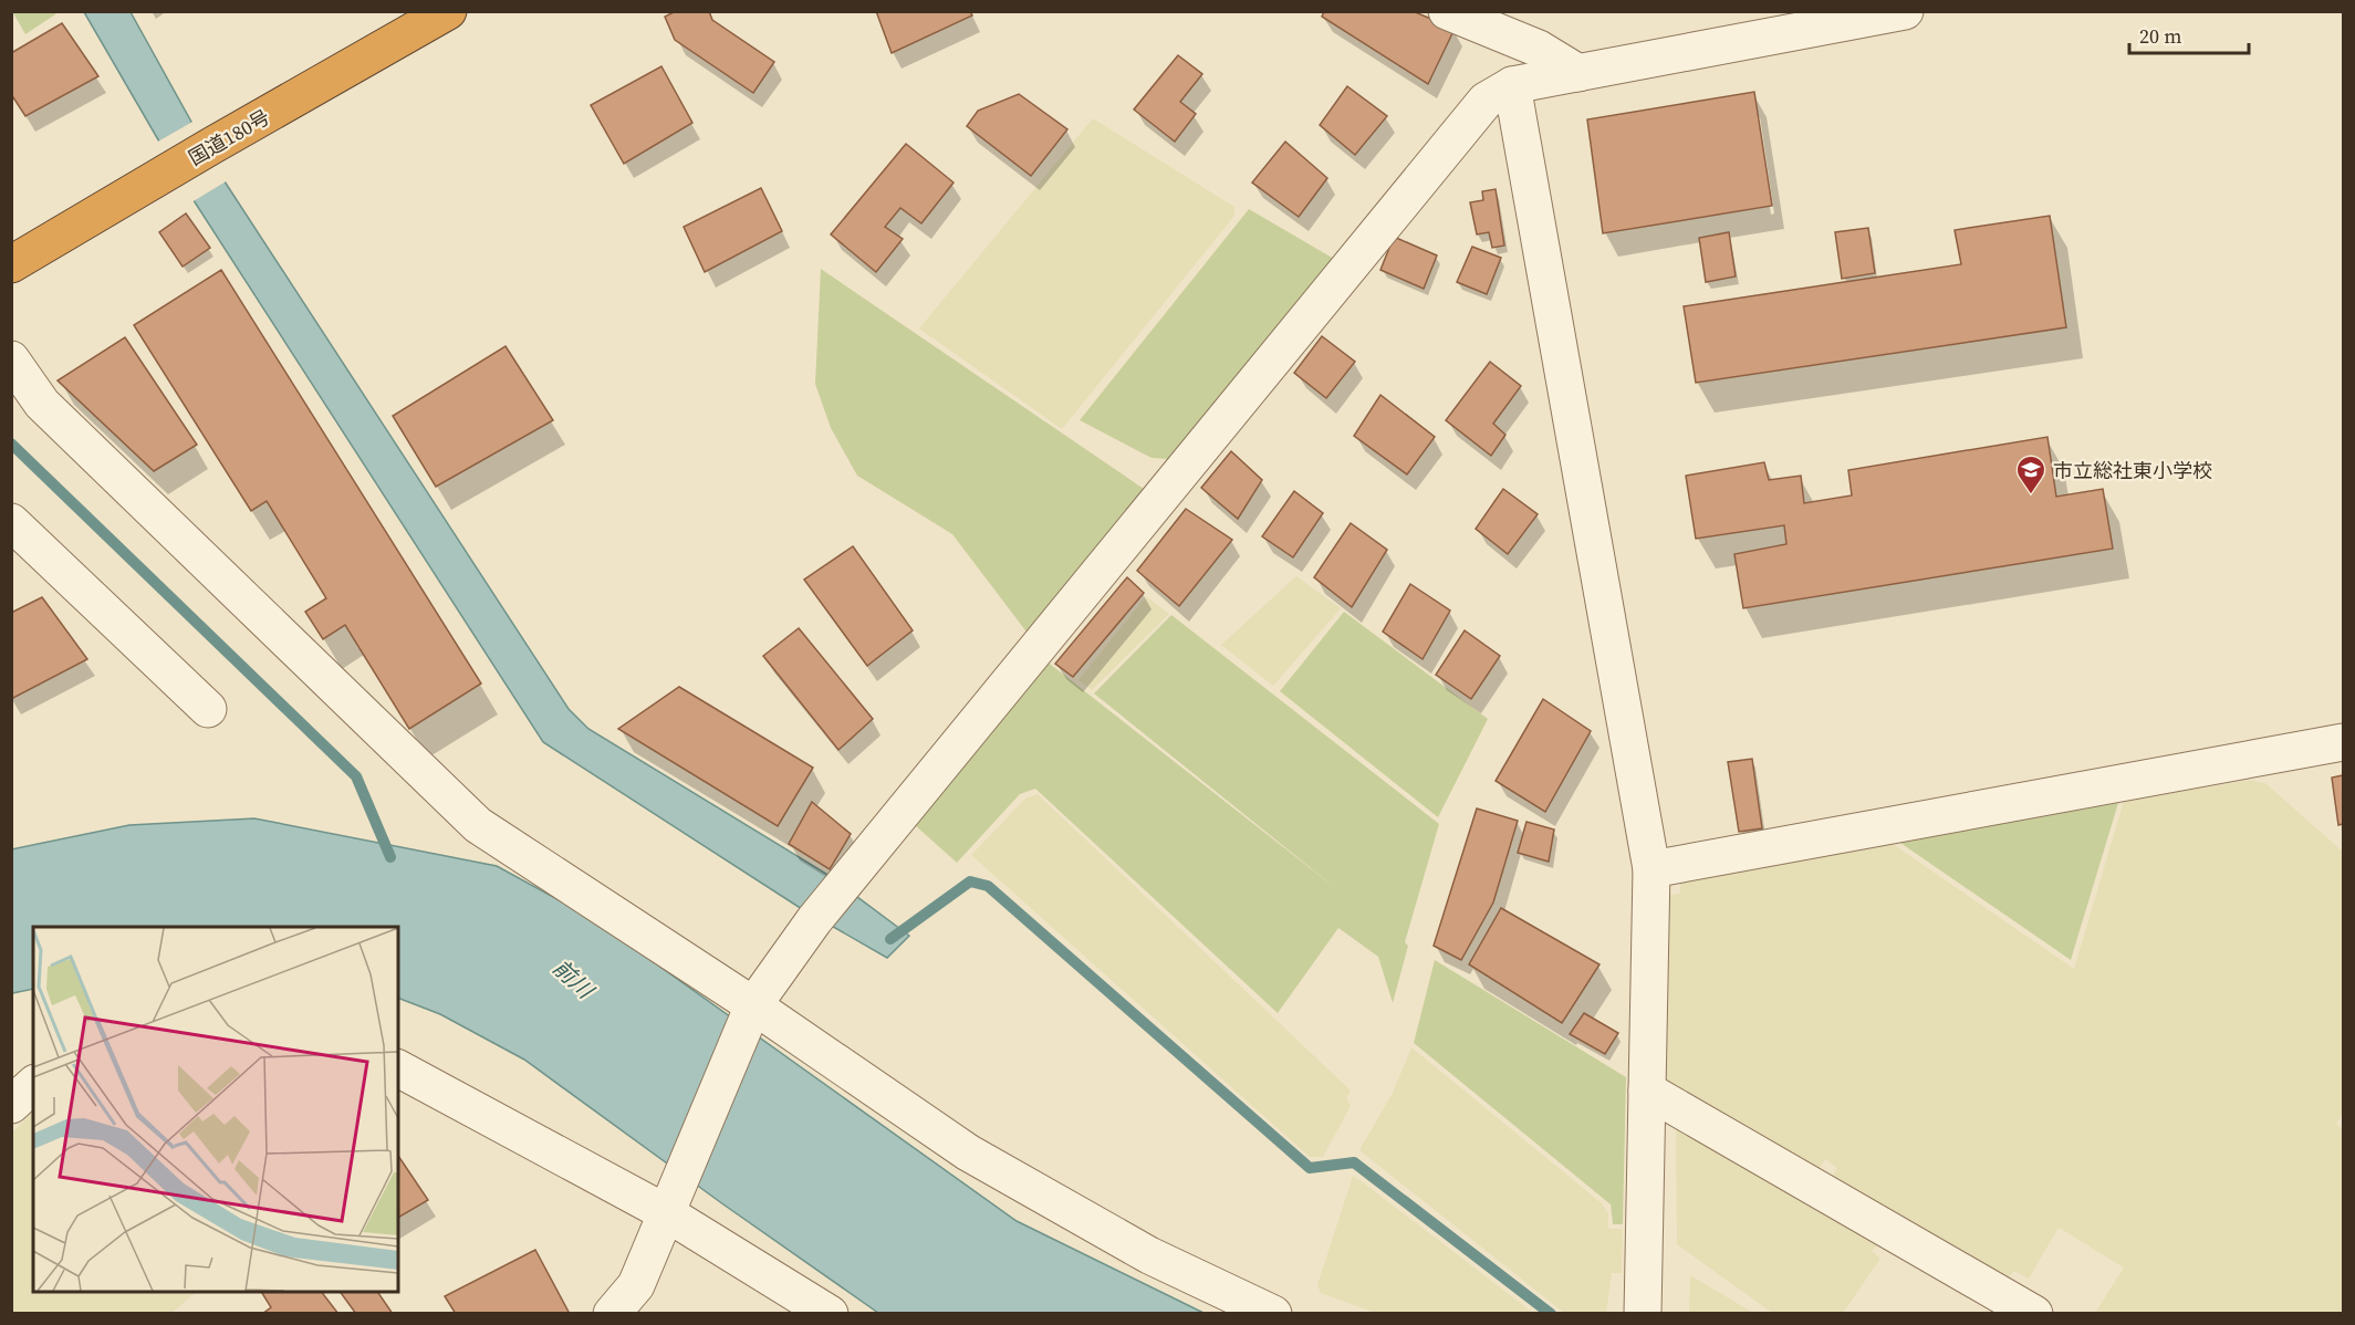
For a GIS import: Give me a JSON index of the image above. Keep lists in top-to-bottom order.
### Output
{
  "streets": {
    "highway": ["国道180号"]
  },
  "water": ["前川"],
  "places": {
    "school or university": ["市立総社東小学校"]
  },
  "scale_bar": "20 m"
}
